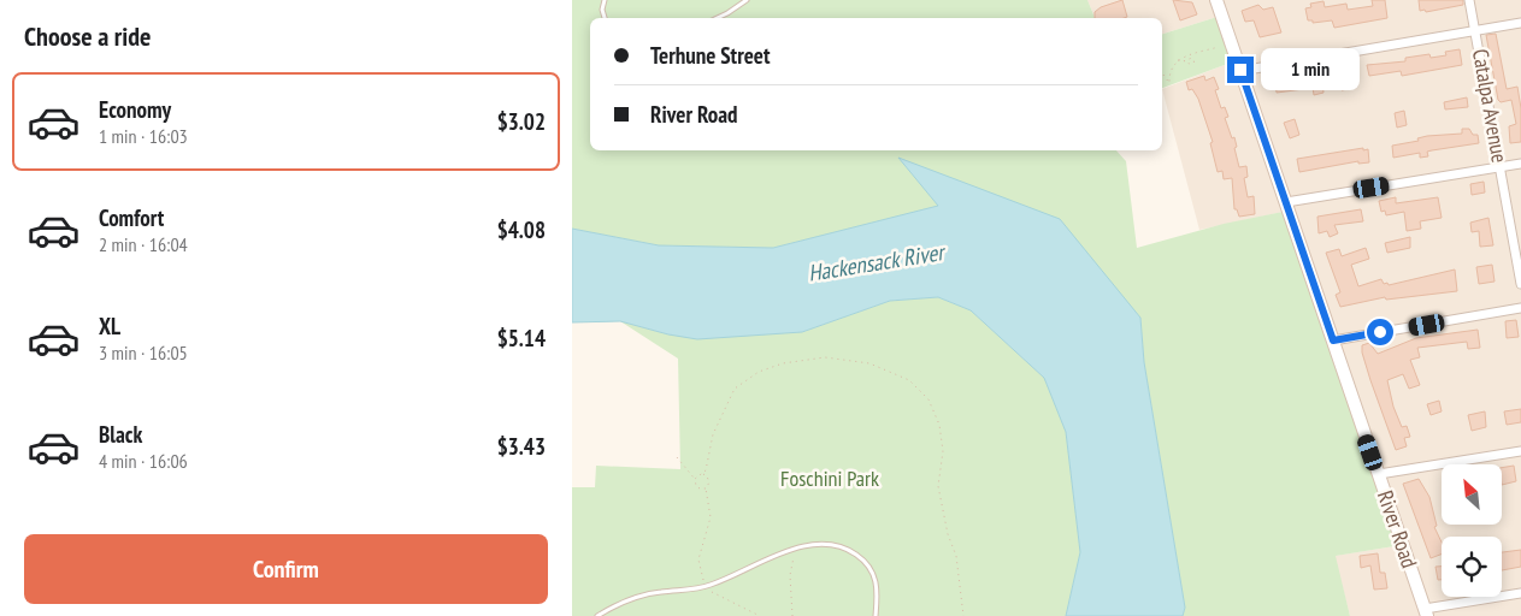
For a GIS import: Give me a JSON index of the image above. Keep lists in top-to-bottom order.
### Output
{
  "streets": {
    "main road": ["River Road"],
    "street": ["Catalpa Avenue"]
  },
  "water": ["Hackensack River"],
  "parks": ["Foschini Park"],
  "north": "top left",
  "page": {
    "heading": "Choose a ride",
    "banner": ["Terhune Street", "River Road"],
    "bubble": "1 min",
    "list": [
      {
        "name": "Economy",
        "note": "1 min · 16:03",
        "value": "$3.02"
      },
      {
        "name": "Comfort",
        "note": "2 min · 16:04",
        "value": "$4.08"
      },
      {
        "name": "XL",
        "note": "3 min · 16:05",
        "value": "$5.14"
      },
      {
        "name": "Black",
        "note": "4 min · 16:06",
        "value": "$3.43"
      }
    ],
    "buttons": "Confirm"
  }
}
